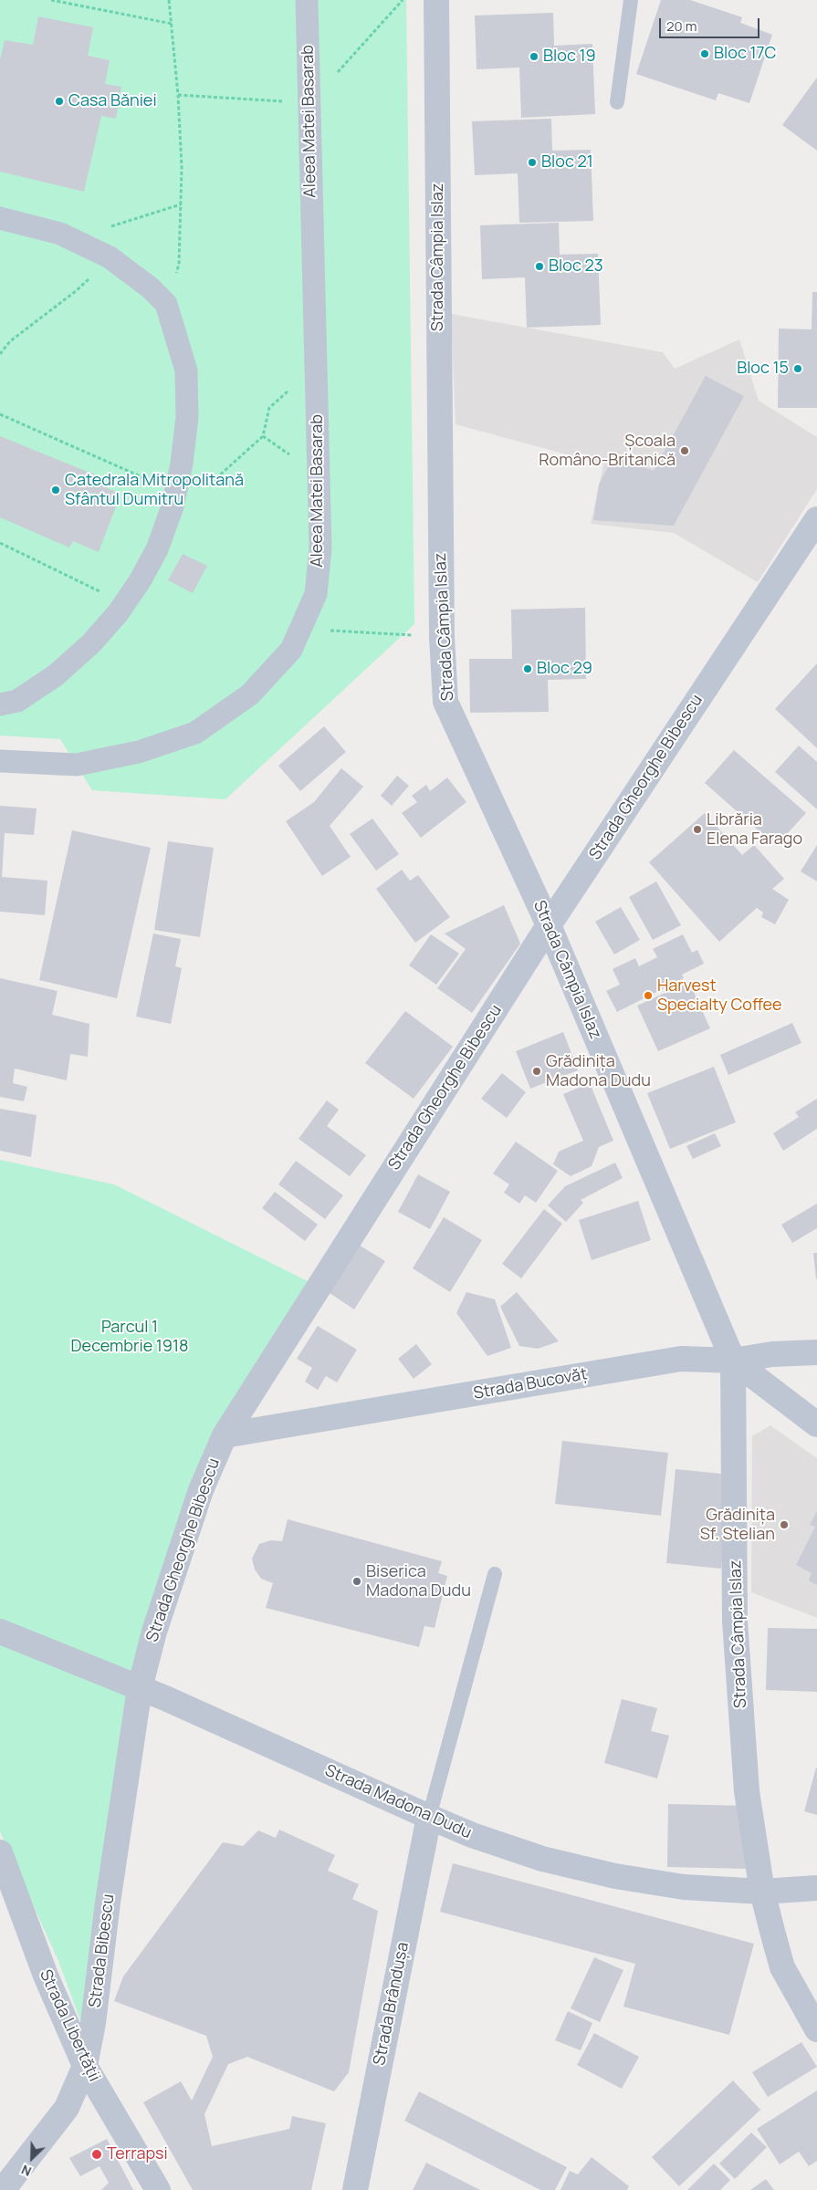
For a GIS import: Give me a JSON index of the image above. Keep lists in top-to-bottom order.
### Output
{
  "streets": {
    "street": [
      "Aleea Matei Basarab",
      "Strada Câmpia Islaz",
      "Strada Gheorghe Bibescu",
      "Strada Bucovăț",
      "Strada Madona Dudu",
      "Strada Bibescu",
      "Strada Brândușa",
      "Strada Libertății"
    ]
  },
  "crossings": [
    ["Strada Câmpia Islaz", "Strada Gheorghe Bibescu"],
    ["Strada Câmpia Islaz", "Strada Bucovăț"],
    ["Strada Câmpia Islaz", "Strada Madona Dudu"],
    ["Strada Gheorghe Bibescu", "Strada Bucovăț"],
    ["Strada Gheorghe Bibescu", "Strada Madona Dudu"],
    ["Strada Gheorghe Bibescu", "Strada Bibescu"],
    ["Strada Madona Dudu", "Strada Bibescu"],
    ["Strada Madona Dudu", "Strada Brândușa"],
    ["Strada Bibescu", "Strada Libertății"]
  ],
  "parks": ["Parcul 1 Decembrie 1918"],
  "places": [
    "Bloc 17C",
    "Bloc 19",
    "Casa Băniei",
    "Bloc 21",
    "Bloc 23",
    "Bloc 15",
    "Școala Româno-Britanică",
    "Catedrala Mitropolitană Sfântul Dumitru",
    "Bloc 29",
    "Librăria Elena Farago",
    "Harvest Specialty Coffee",
    "Grădinița Madona Dudu",
    "Grădinița Sf. Stelian",
    "Biserica Madona Dudu",
    "Terrapsi"
  ],
  "scale_bar": "20 m",
  "north": "bottom left"
}
